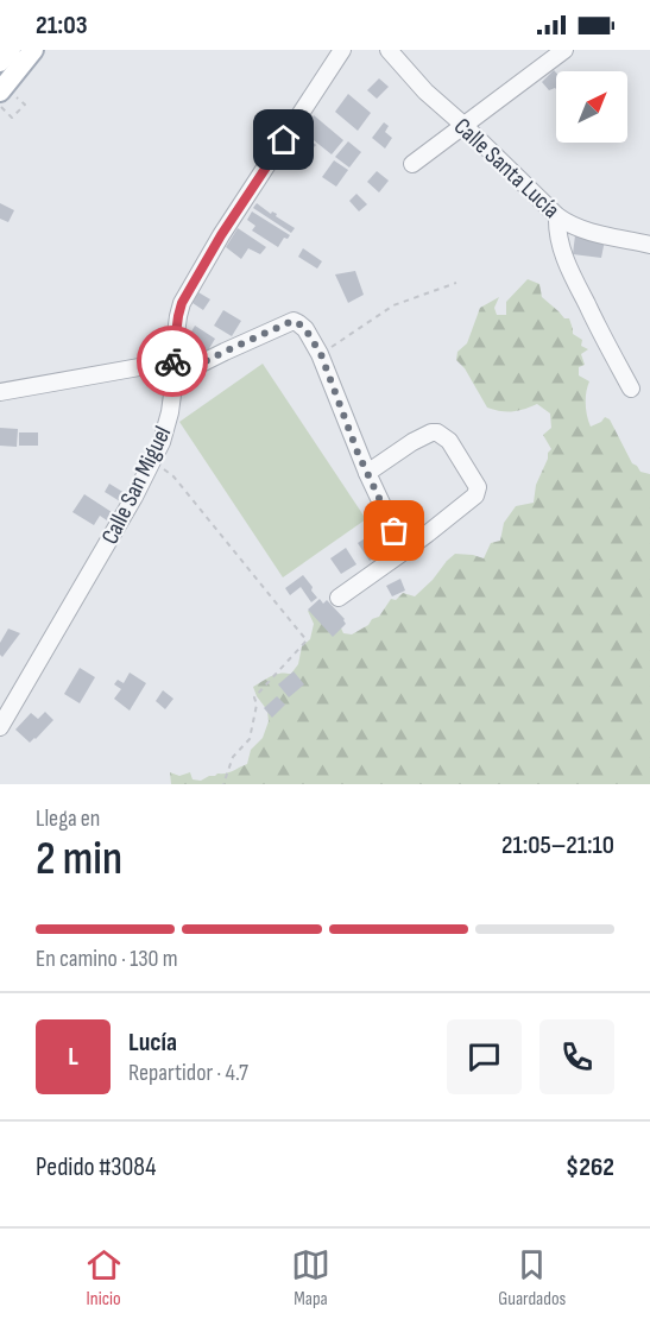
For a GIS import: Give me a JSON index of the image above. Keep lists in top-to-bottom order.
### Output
{
  "streets": {
    "street": ["Calle Santa Lucía", "Calle San Miguel"]
  },
  "north": "top right",
  "page": {
    "status": "21:03",
    "heading": ["2 min", "Llega en", "21:05–21:10"],
    "panel": [
      "Lucía",
      "Repartidor · 4.7",
      "Pedido #3084",
      "$262"
    ],
    "bar": "En camino · 130 m",
    "round": "L",
    "tabs": ["Inicio", "Mapa", "Guardados"]
  }
}
